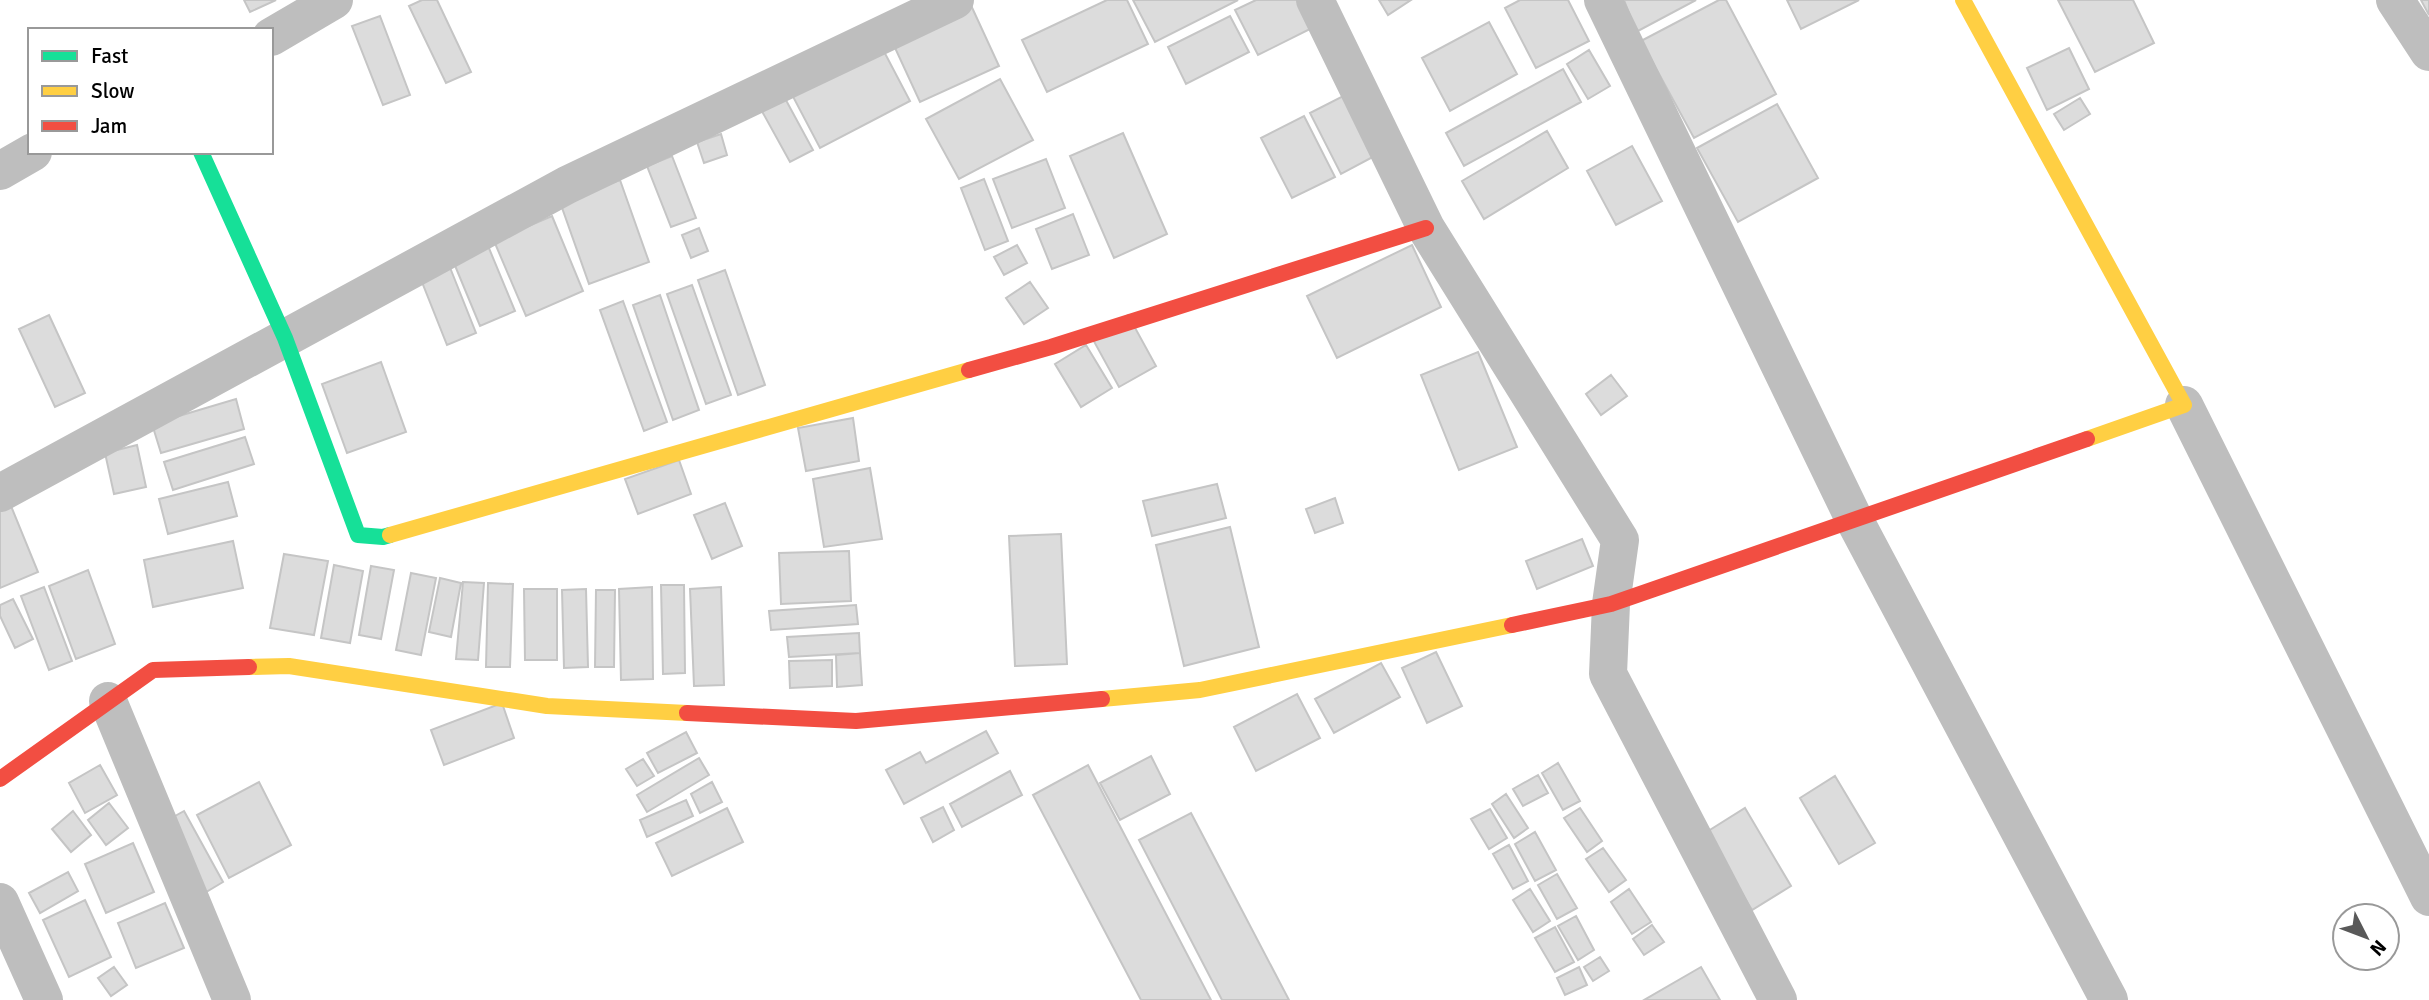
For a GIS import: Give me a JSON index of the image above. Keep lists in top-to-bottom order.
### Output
{
  "legend": ["Fast", "Slow", "Jam"],
  "north": "bottom right"
}
